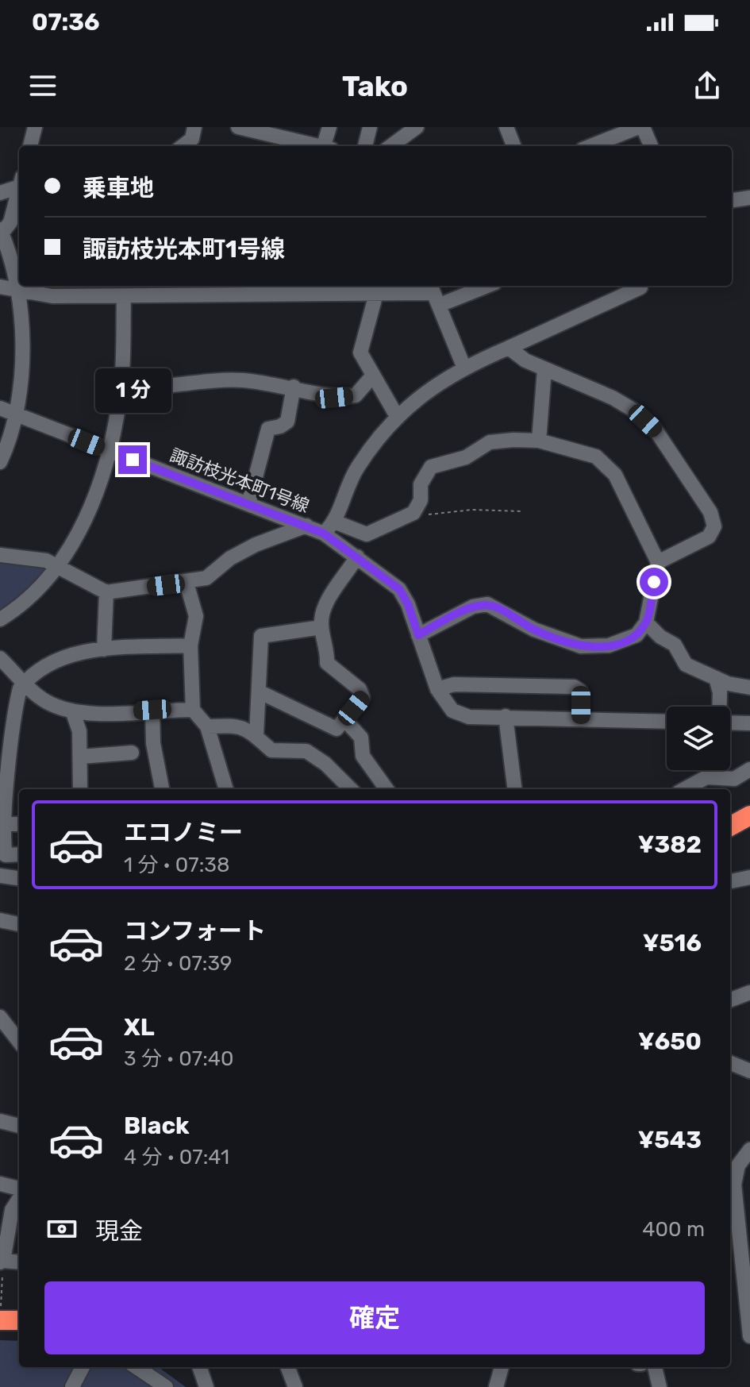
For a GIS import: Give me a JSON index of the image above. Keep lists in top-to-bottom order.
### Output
{
  "streets": {
    "street": ["諏訪枝光本町1号線"]
  },
  "page": {
    "status": "07:36",
    "header": "Tako",
    "banner": ["乗車地", "諏訪枝光本町1号線"],
    "bubble": "1 分",
    "list": [
      {
        "name": "エコノミー",
        "note": "1 分 · 07:38",
        "value": "¥382"
      },
      {
        "name": "コンフォート",
        "note": "2 分 · 07:39",
        "value": "¥516"
      },
      {
        "name": "XL",
        "note": "3 分 · 07:40",
        "value": "¥650"
      },
      {
        "name": "Black",
        "note": "4 分 · 07:41",
        "value": "¥543"
      }
    ],
    "pay": ["現金", "400 m"],
    "buttons": "確定"
  }
}
